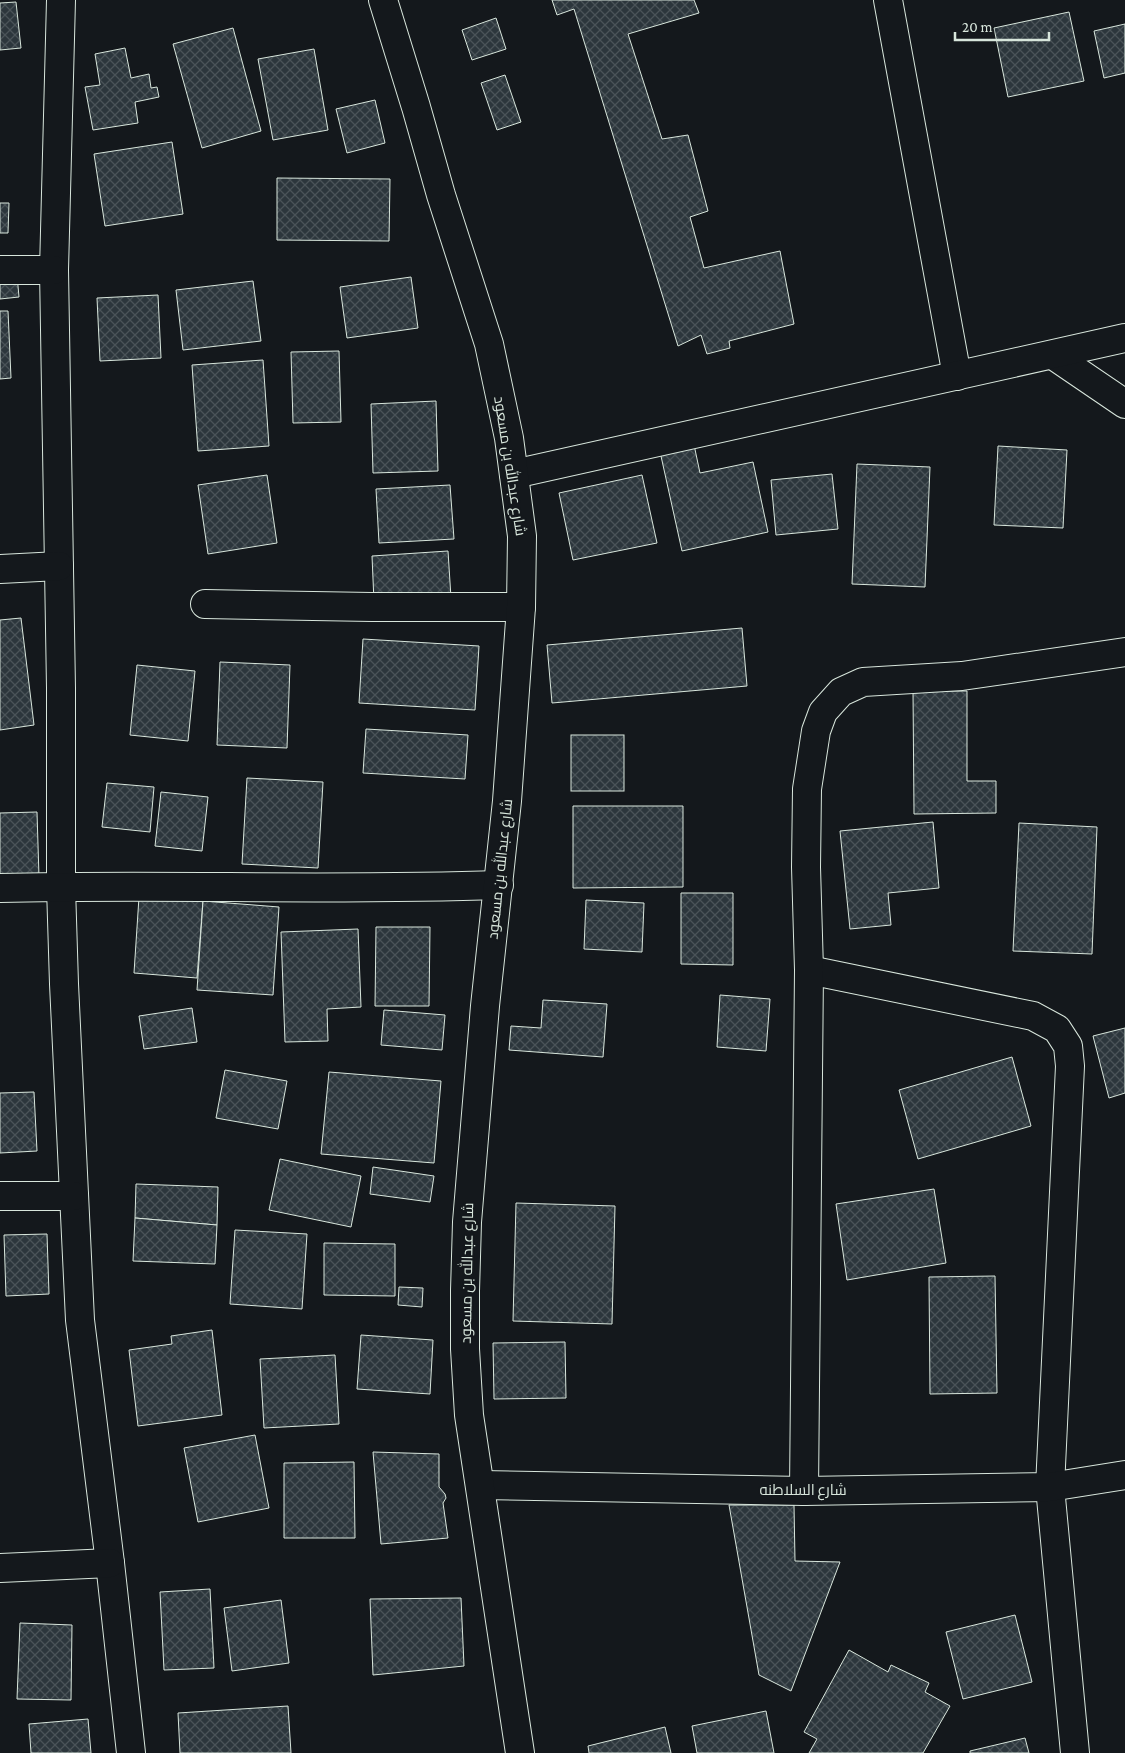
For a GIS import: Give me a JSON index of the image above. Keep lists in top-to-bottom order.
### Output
{
  "streets": {
    "street": ["شارع عبدالله بن مسعود", "شارع السلاطنه"]
  },
  "crossings": [
    ["شارع عبدالله بن مسعود", "شارع السلاطنه"]
  ],
  "scale_bar": "20 m"
}
